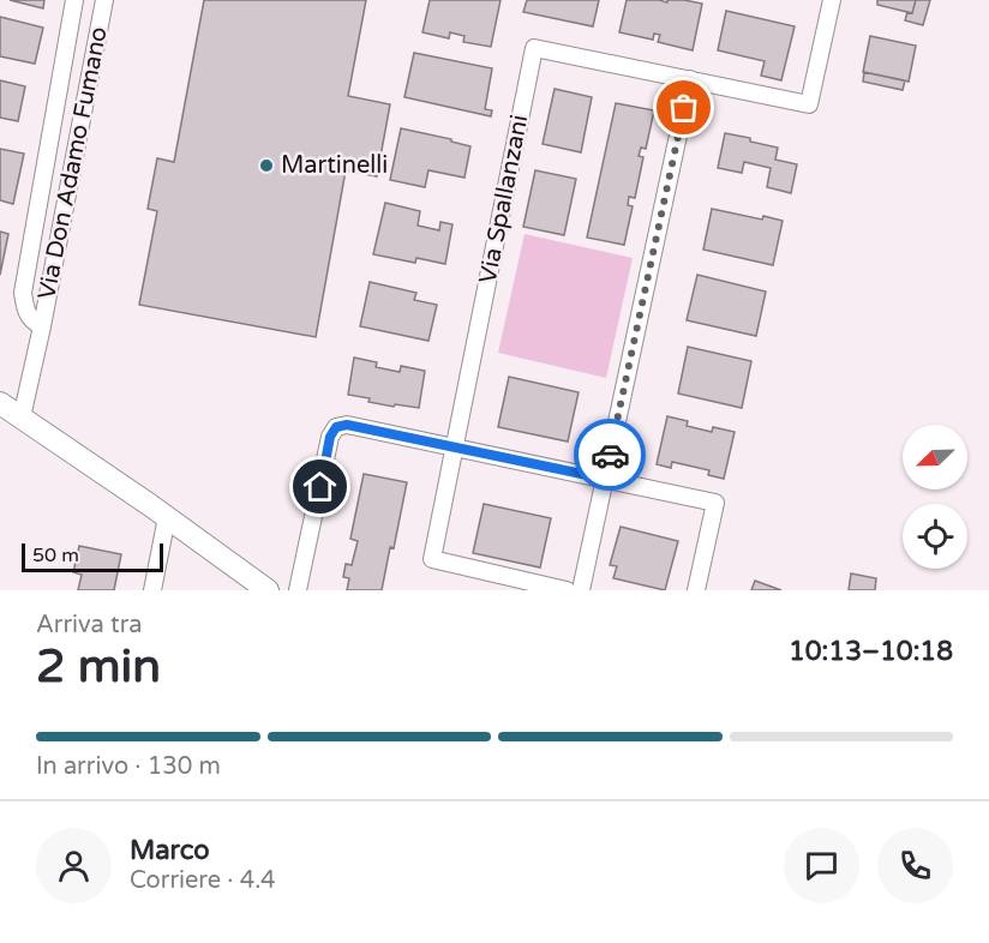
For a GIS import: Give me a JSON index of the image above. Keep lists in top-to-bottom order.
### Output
{
  "streets": {
    "street": ["Via Don Adamo Fumano", "Via Spallanzani"]
  },
  "places": ["Martinelli"],
  "scale_bar": "50 m",
  "north": "bottom left",
  "page": {
    "scale": "50 m",
    "heading": ["2 min", "Arriva tra", "10:13–10:18"],
    "panel": ["Marco", "Corriere · 4.4"],
    "bar": "In arrivo · 130 m"
  }
}
